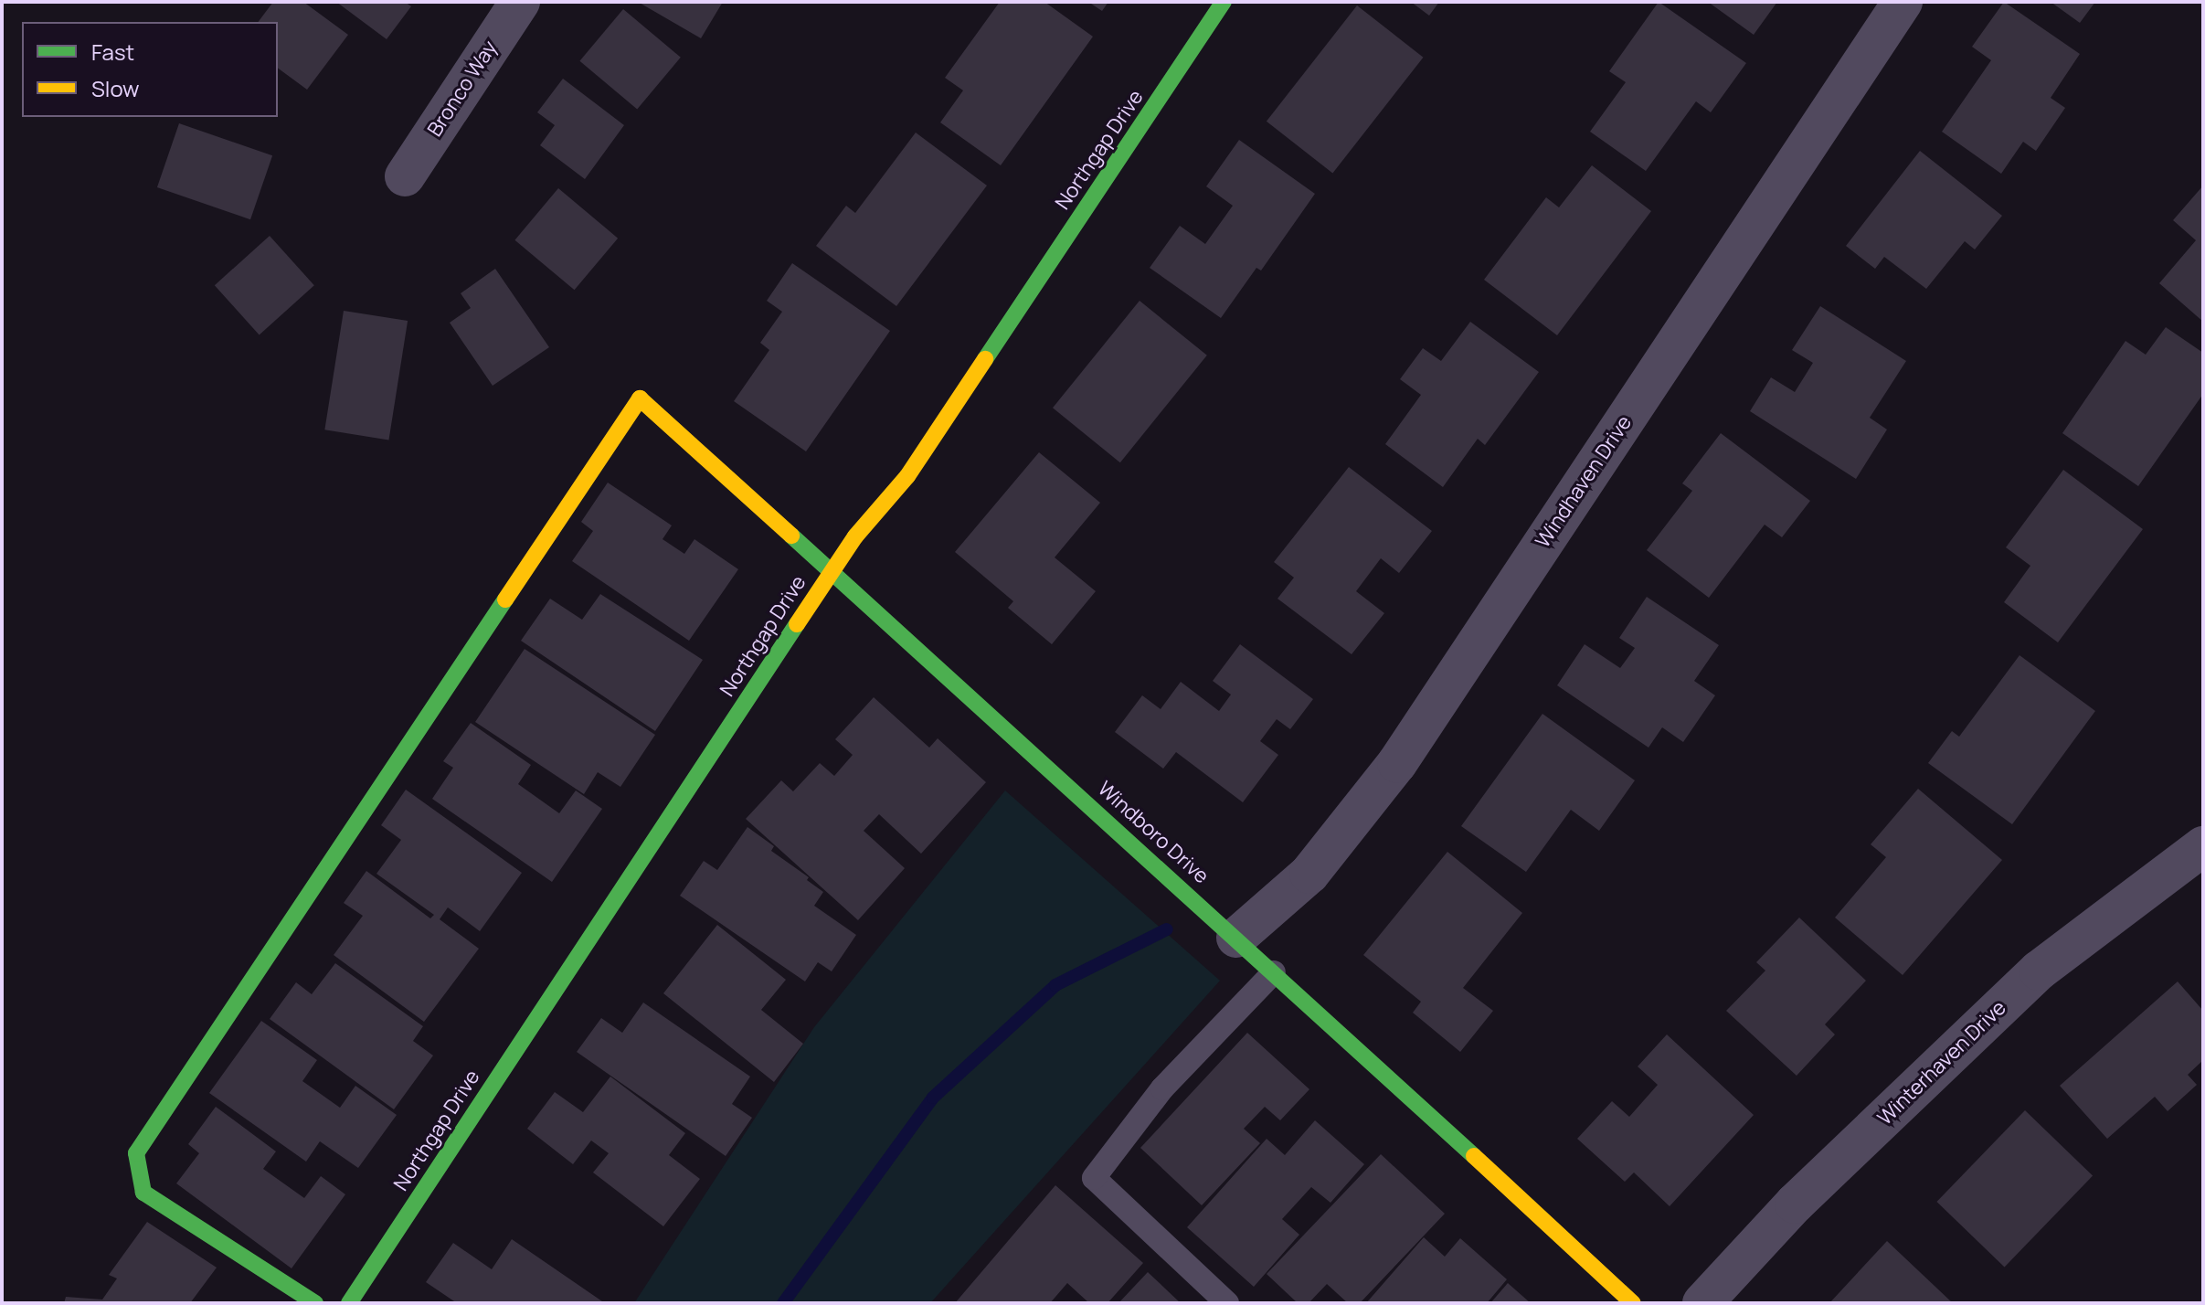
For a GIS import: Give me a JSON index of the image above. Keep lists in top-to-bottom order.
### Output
{
  "streets": {
    "street": [
      "Bronco Way",
      "Northgap Drive",
      "Windhaven Drive",
      "Windboro Drive",
      "Winterhaven Drive"
    ]
  },
  "crossings": [
    ["Northgap Drive", "Windboro Drive"],
    ["Windhaven Drive", "Windboro Drive"]
  ],
  "legend": ["Fast", "Slow"]
}
